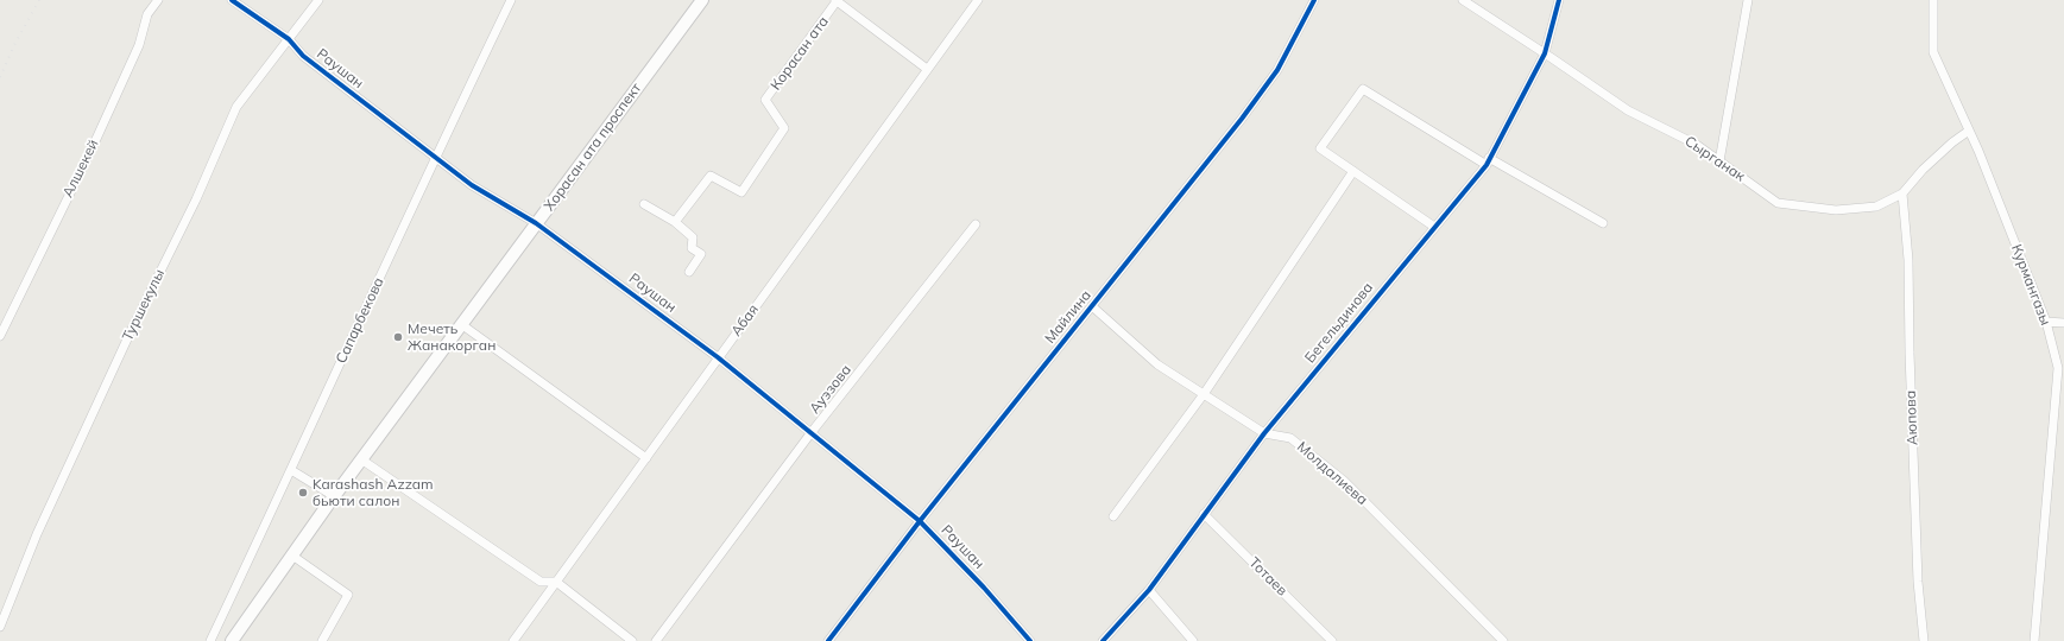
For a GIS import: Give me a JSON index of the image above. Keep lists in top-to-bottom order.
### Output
{
  "streets": {
    "main road": ["Хорасан ата проспект"],
    "street": [
      "Корасан ата",
      "Раушан",
      "Сырганак",
      "Алшекей",
      "Курмангазы",
      "Туршекулы",
      "Майлина",
      "Сапарбекова",
      "Абая",
      "Бегельдинова",
      "Ауэзова",
      "Аюпова",
      "Молдалиева",
      "Тотаев"
    ]
  },
  "crossings": [
    ["Раушан", "Хорасан ата проспект"],
    ["Раушан", "Туршекулы"],
    ["Раушан", "Майлина"],
    ["Раушан", "Сапарбекова"],
    ["Раушан", "Абая"],
    ["Раушан", "Ауэзова"],
    ["Сырганак", "Курмангазы"],
    ["Сырганак", "Бегельдинова"],
    ["Сырганак", "Аюпова"],
    ["Майлина", "Молдалиева"],
    ["Бегельдинова", "Молдалиева"],
    ["Бегельдинова", "Тотаев"]
  ],
  "places": ["Мечеть Жанакорган", "Karashash Azzam бьюти салон"]
}
